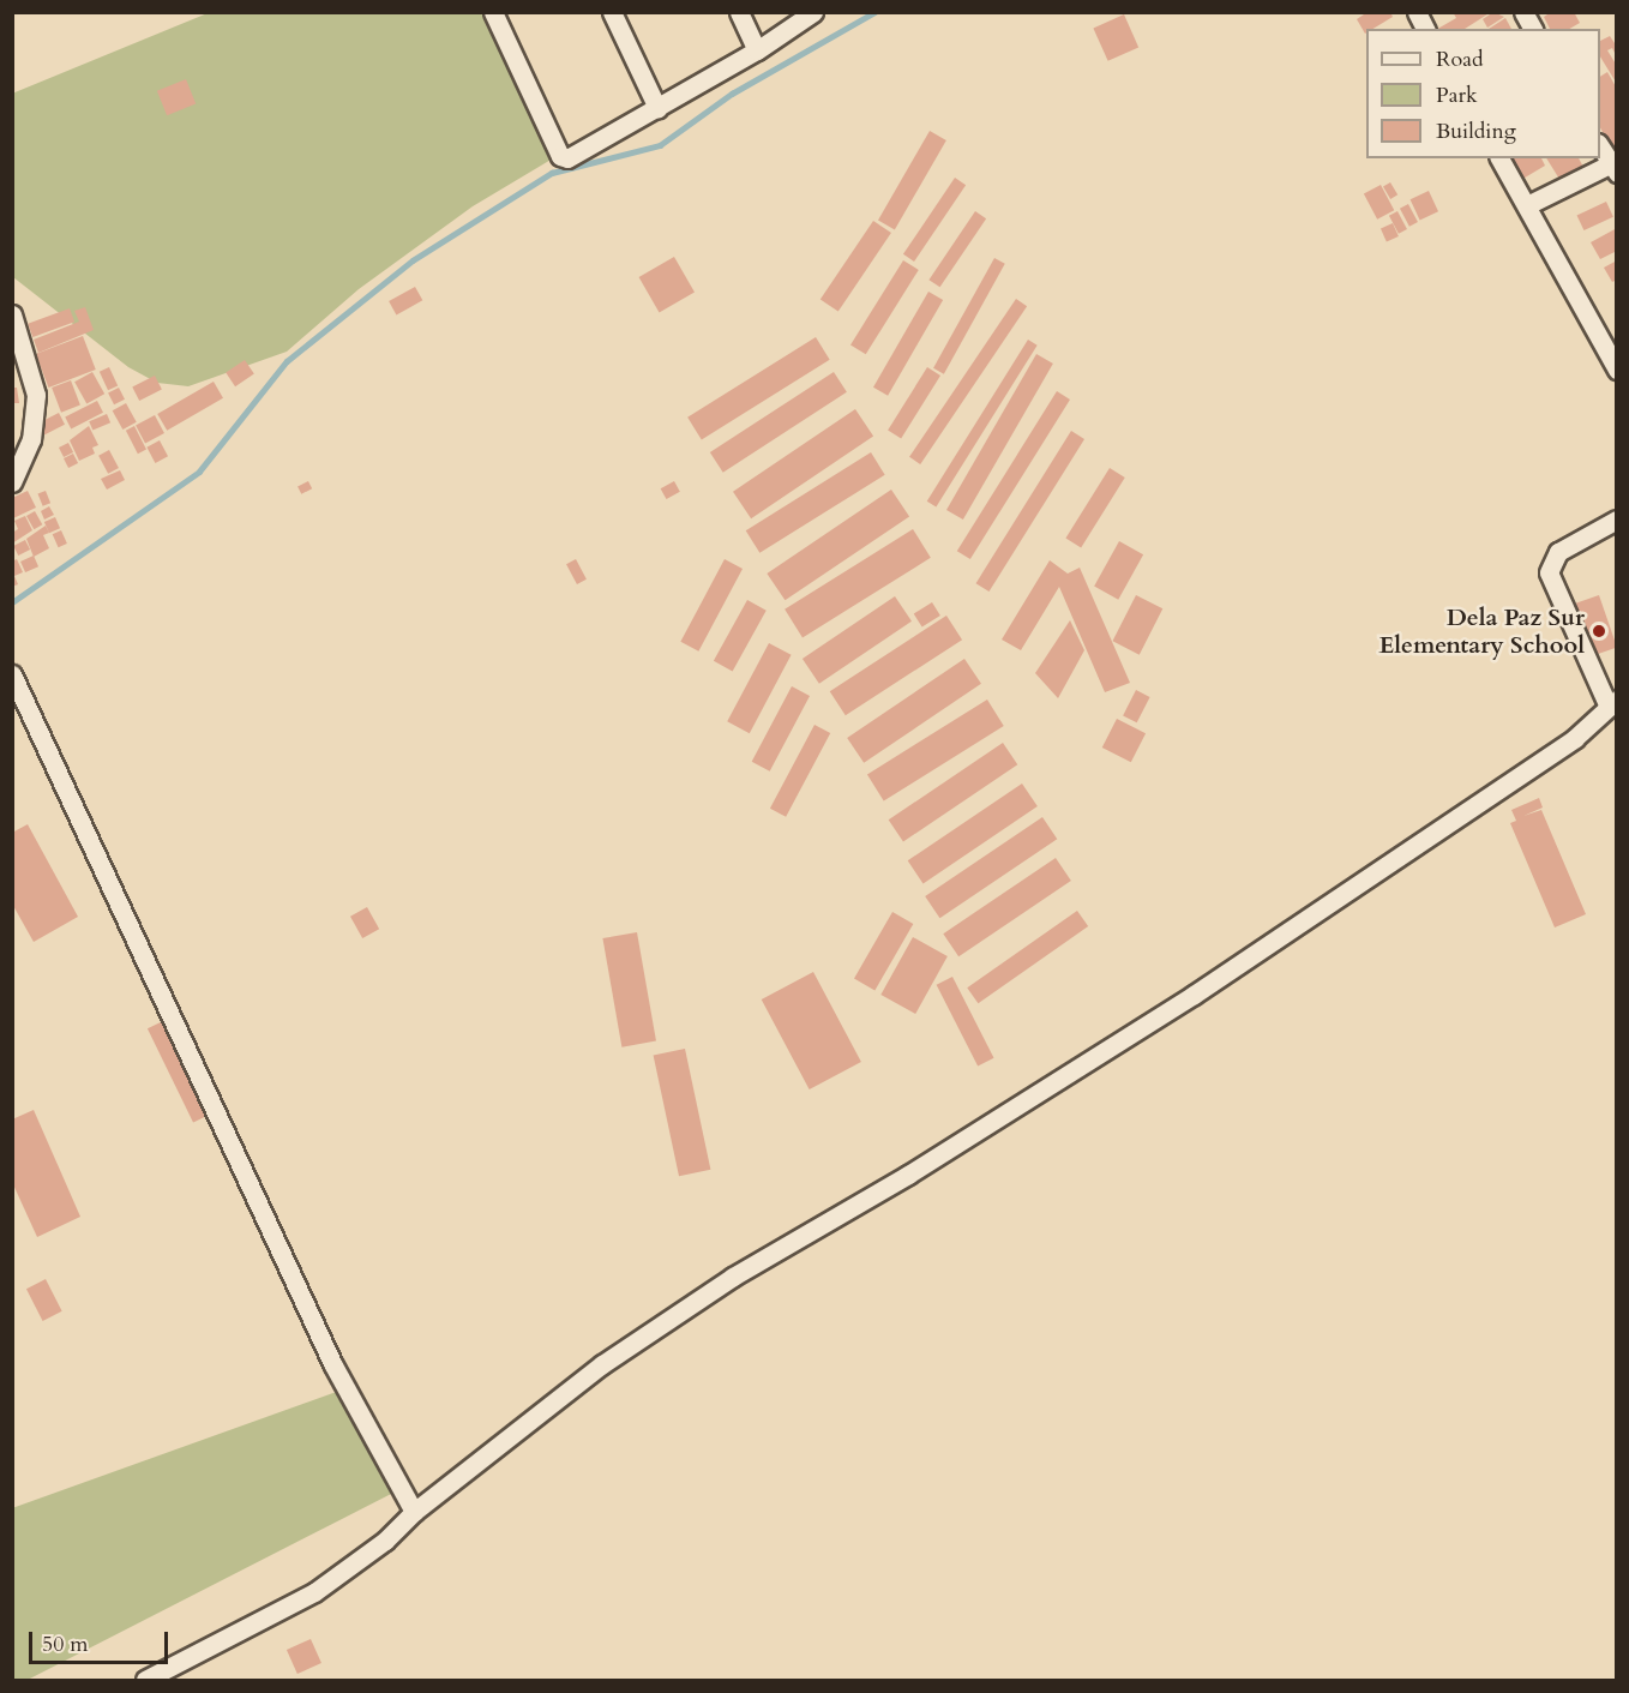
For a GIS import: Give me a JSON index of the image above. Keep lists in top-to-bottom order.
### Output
{
  "places": ["Dela Paz Sur Elementary School"],
  "legend": ["Road", "Park", "Building"],
  "scale_bar": "50 m"
}
